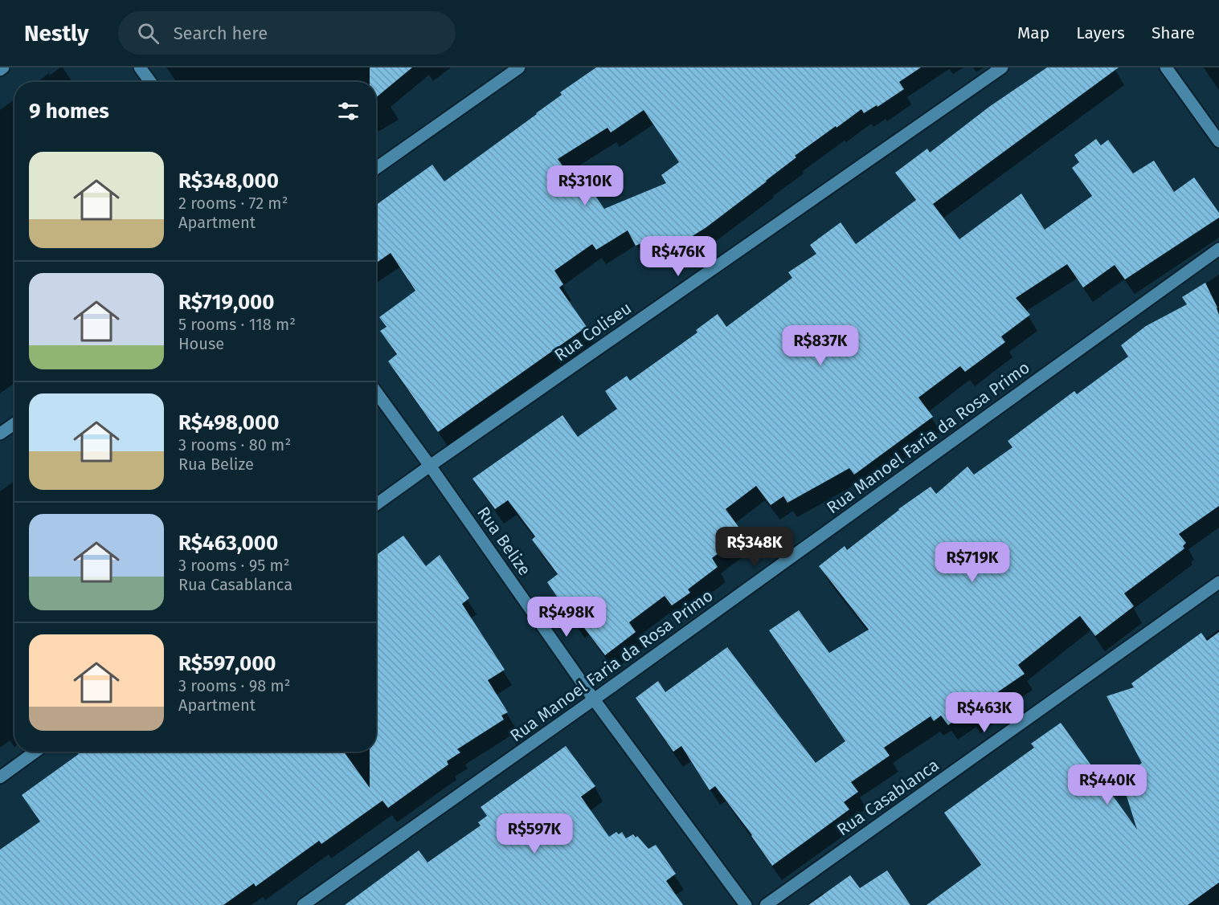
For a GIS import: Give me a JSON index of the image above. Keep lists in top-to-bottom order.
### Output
{
  "streets": {
    "street": [
      "Rua Coliseu",
      "Rua Manoel Faria da Rosa Primo",
      "Rua Belize",
      "Rua Casablanca"
    ]
  },
  "crossings": [
    ["Rua Coliseu", "Rua Belize"],
    ["Rua Manoel Faria da Rosa Primo", "Rua Belize"]
  ],
  "page": {
    "header": "Nestly",
    "search": "Search here",
    "nav": ["Map", "Layers", "Share"],
    "heading": "9 homes",
    "list": [
      {
        "name": "R$348,000",
        "note": "2 rooms · 72 m² · Apartment"
      },
      {
        "name": "R$719,000",
        "note": "5 rooms · 118 m² · House"
      },
      {
        "name": "R$498,000",
        "note": "3 rooms · 80 m² · Rua Belize"
      },
      {
        "name": "R$463,000",
        "note": "3 rooms · 95 m² · Rua Casablanca"
      },
      {
        "name": "R$597,000",
        "note": "3 rooms · 98 m² · Apartment"
      }
    ],
    "price": [
      "R$310K",
      "R$476K",
      "R$837K",
      "R$348K",
      "R$719K",
      "R$498K",
      "R$463K",
      "R$440K",
      "R$597K"
    ]
  }
}
